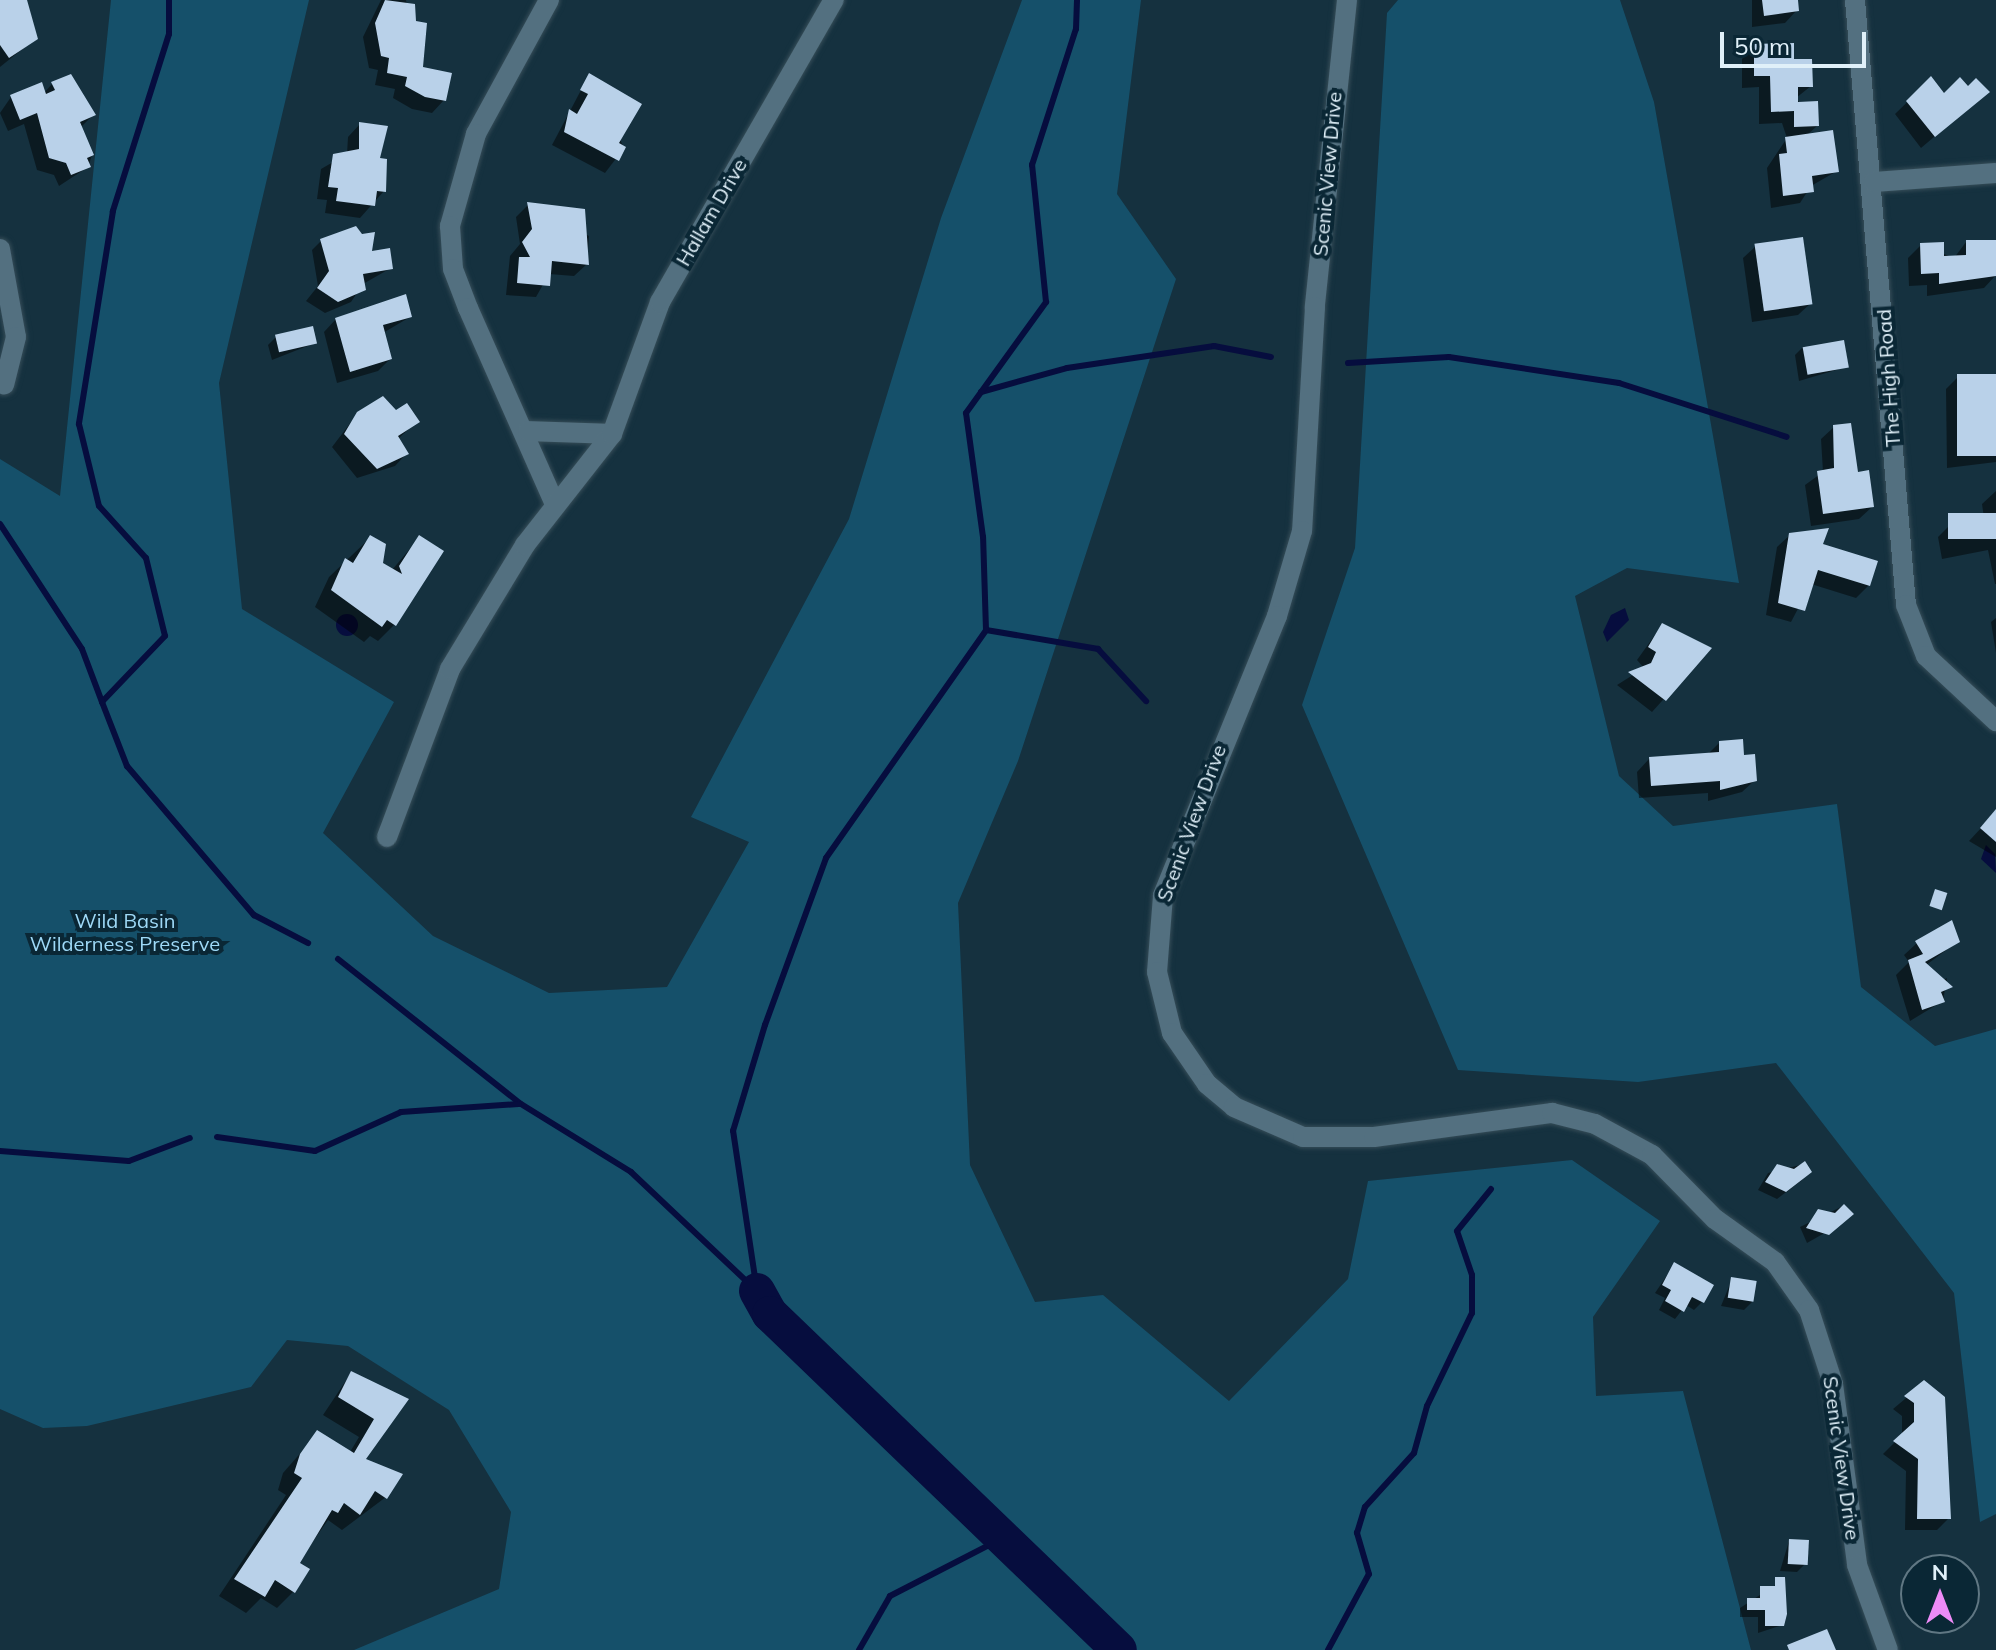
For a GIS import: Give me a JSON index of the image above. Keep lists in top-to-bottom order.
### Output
{
  "streets": {
    "street": ["Scenic View Drive", "Hallam Drive", "The High Road"]
  },
  "parks": ["Wild Basin Wilderness Preserve"],
  "scale_bar": "50 m",
  "north": "top"
}
